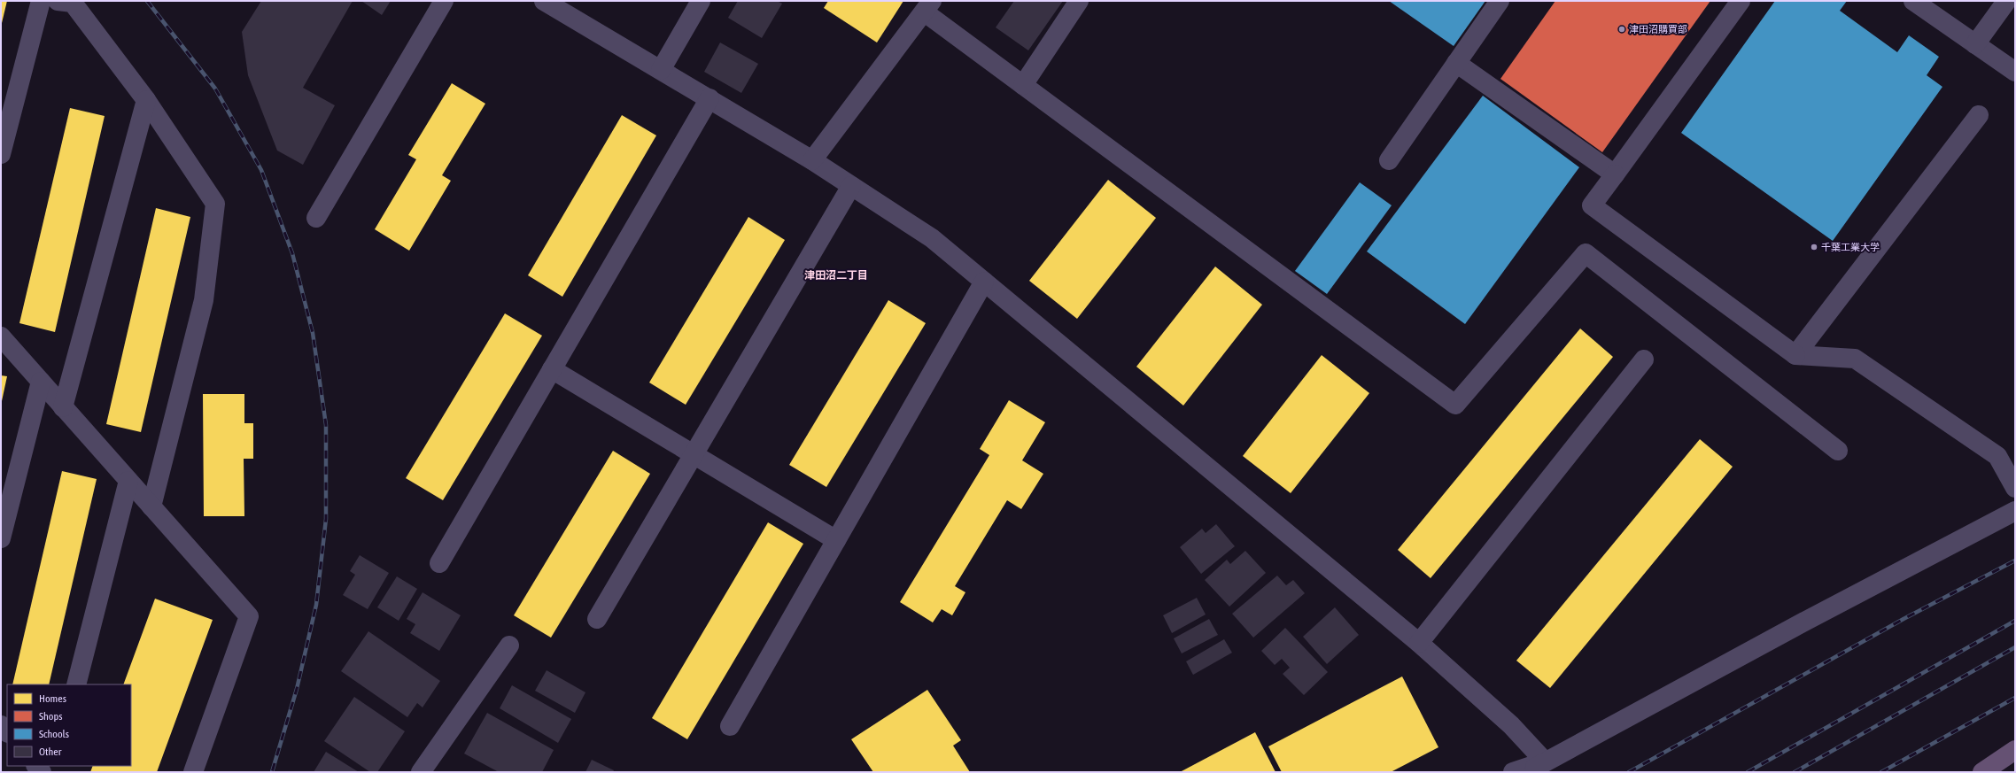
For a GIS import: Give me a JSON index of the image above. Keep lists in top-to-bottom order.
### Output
{
  "districts": ["津田沼二丁目"],
  "places": ["津田沼購買部", "千葉工業大学"],
  "legend": [
    "Homes",
    "Shops",
    "Schools",
    "Other"
  ]
}
